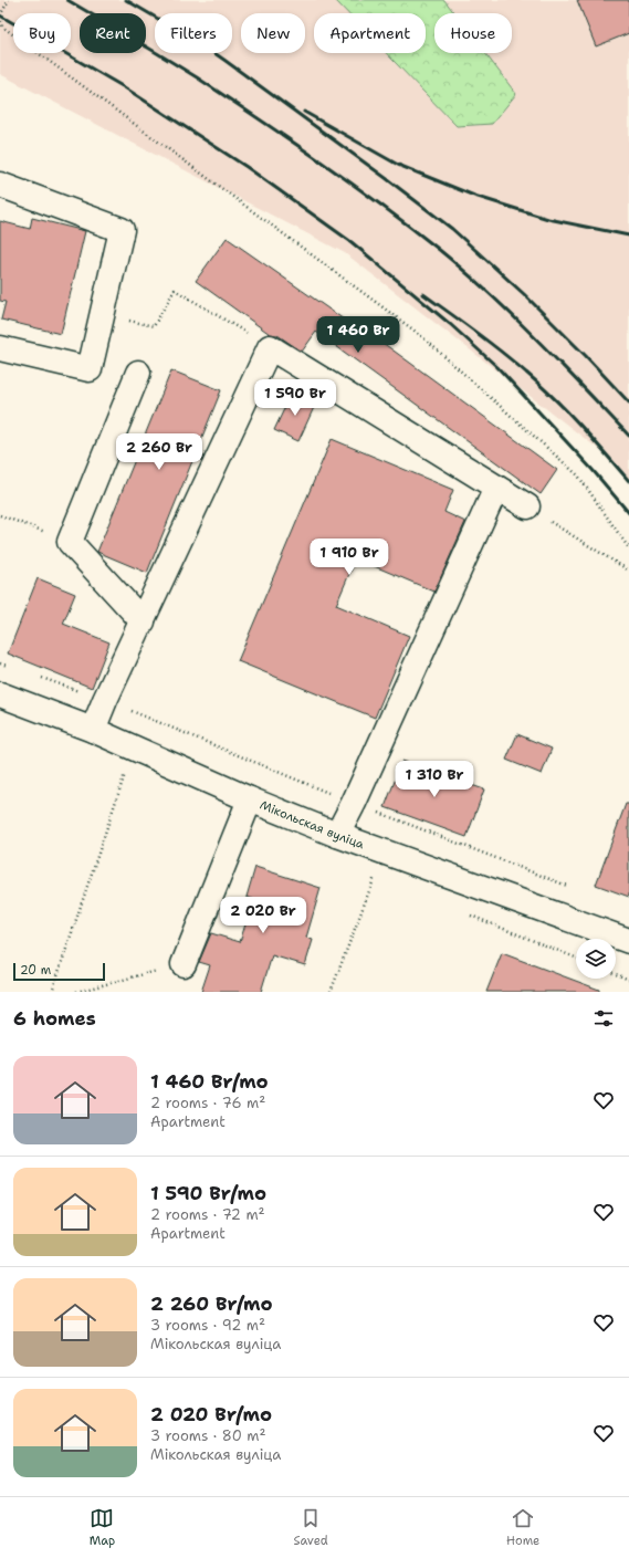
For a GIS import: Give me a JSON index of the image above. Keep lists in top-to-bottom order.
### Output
{
  "streets": {
    "street": ["Мікольская вуліца"]
  },
  "scale_bar": "20 m",
  "page": {
    "chip": [
      "Buy",
      "Rent",
      "Filters",
      "New",
      "Apartment",
      "House"
    ],
    "price": [
      "1 460 Br",
      "1 590 Br",
      "2 260 Br",
      "1 910 Br",
      "1 310 Br",
      "2 020 Br"
    ],
    "scale": "20 m",
    "heading": "6 homes",
    "list": [
      {
        "name": "1 460 Br/mo",
        "note": "2 rooms · 76 m² · Apartment"
      },
      {
        "name": "1 590 Br/mo",
        "note": "2 rooms · 72 m² · Apartment"
      },
      {
        "name": "2 260 Br/mo",
        "note": "3 rooms · 92 m² · Мікольская вуліца"
      },
      {
        "name": "2 020 Br/mo",
        "note": "3 rooms · 80 m² · Мікольская вуліца"
      }
    ],
    "tabs": ["Map", "Saved", "Home"]
  }
}
